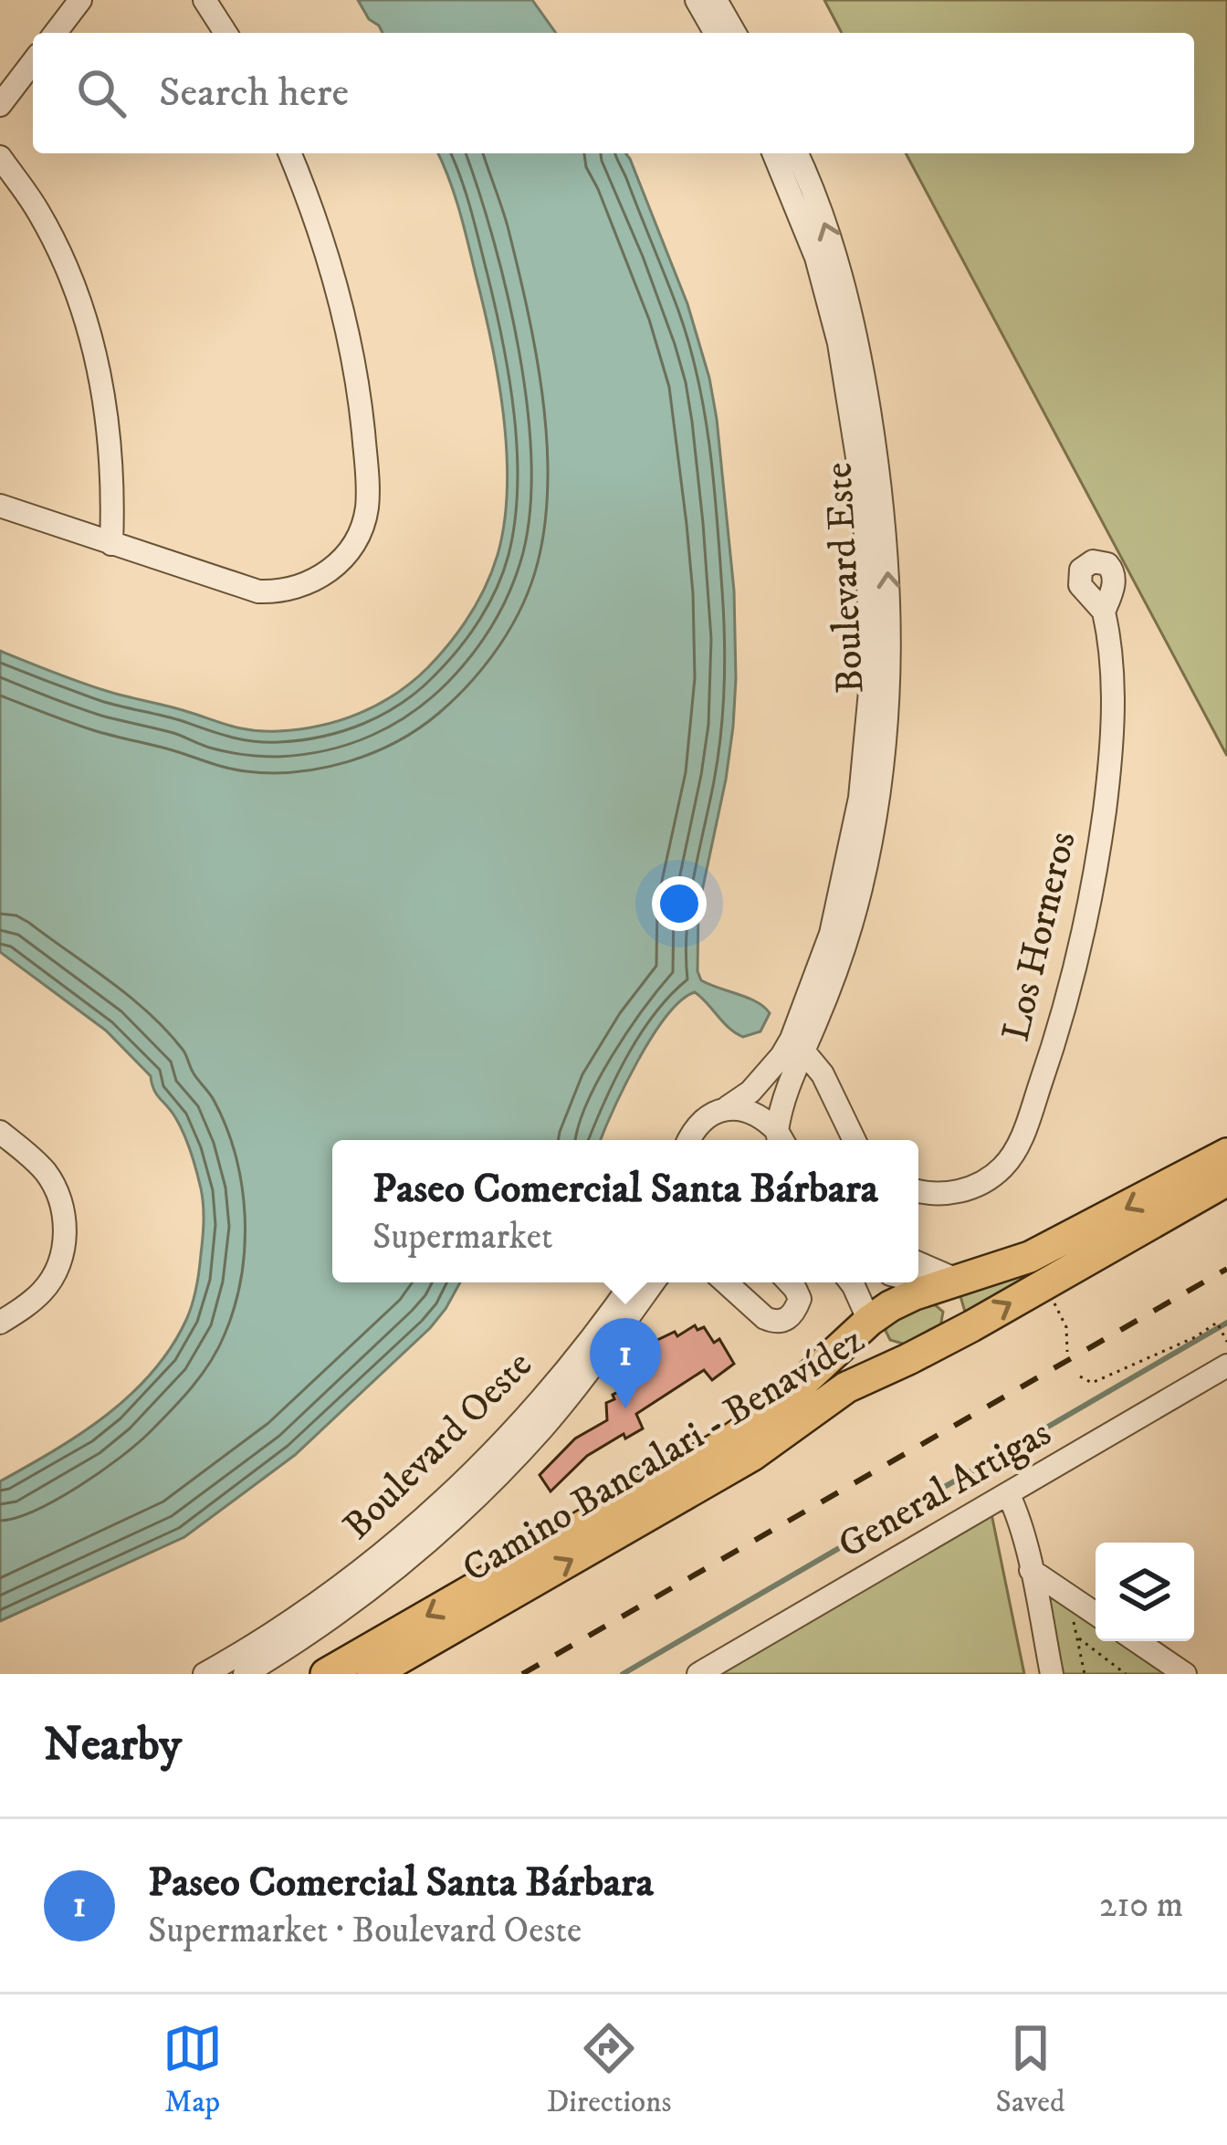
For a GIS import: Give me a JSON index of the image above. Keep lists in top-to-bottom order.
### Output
{
  "streets": {
    "main road": ["Camino Bancalari - Benavídez"],
    "street": [
      "Boulevard Este",
      "Los Horneros",
      "Boulevard Oeste",
      "General Artigas"
    ]
  },
  "page": {
    "search": "Search here",
    "popup": ["Paseo Comercial Santa Bárbara", "Supermarket"],
    "pins": "1",
    "heading": "Nearby",
    "list": [
      {
        "mark": "1",
        "name": "Paseo Comercial Santa Bárbara",
        "note": "Supermarket · Boulevard Oeste",
        "value": "210 m"
      }
    ],
    "nav": ["Map", "Directions", "Saved"]
  }
}
